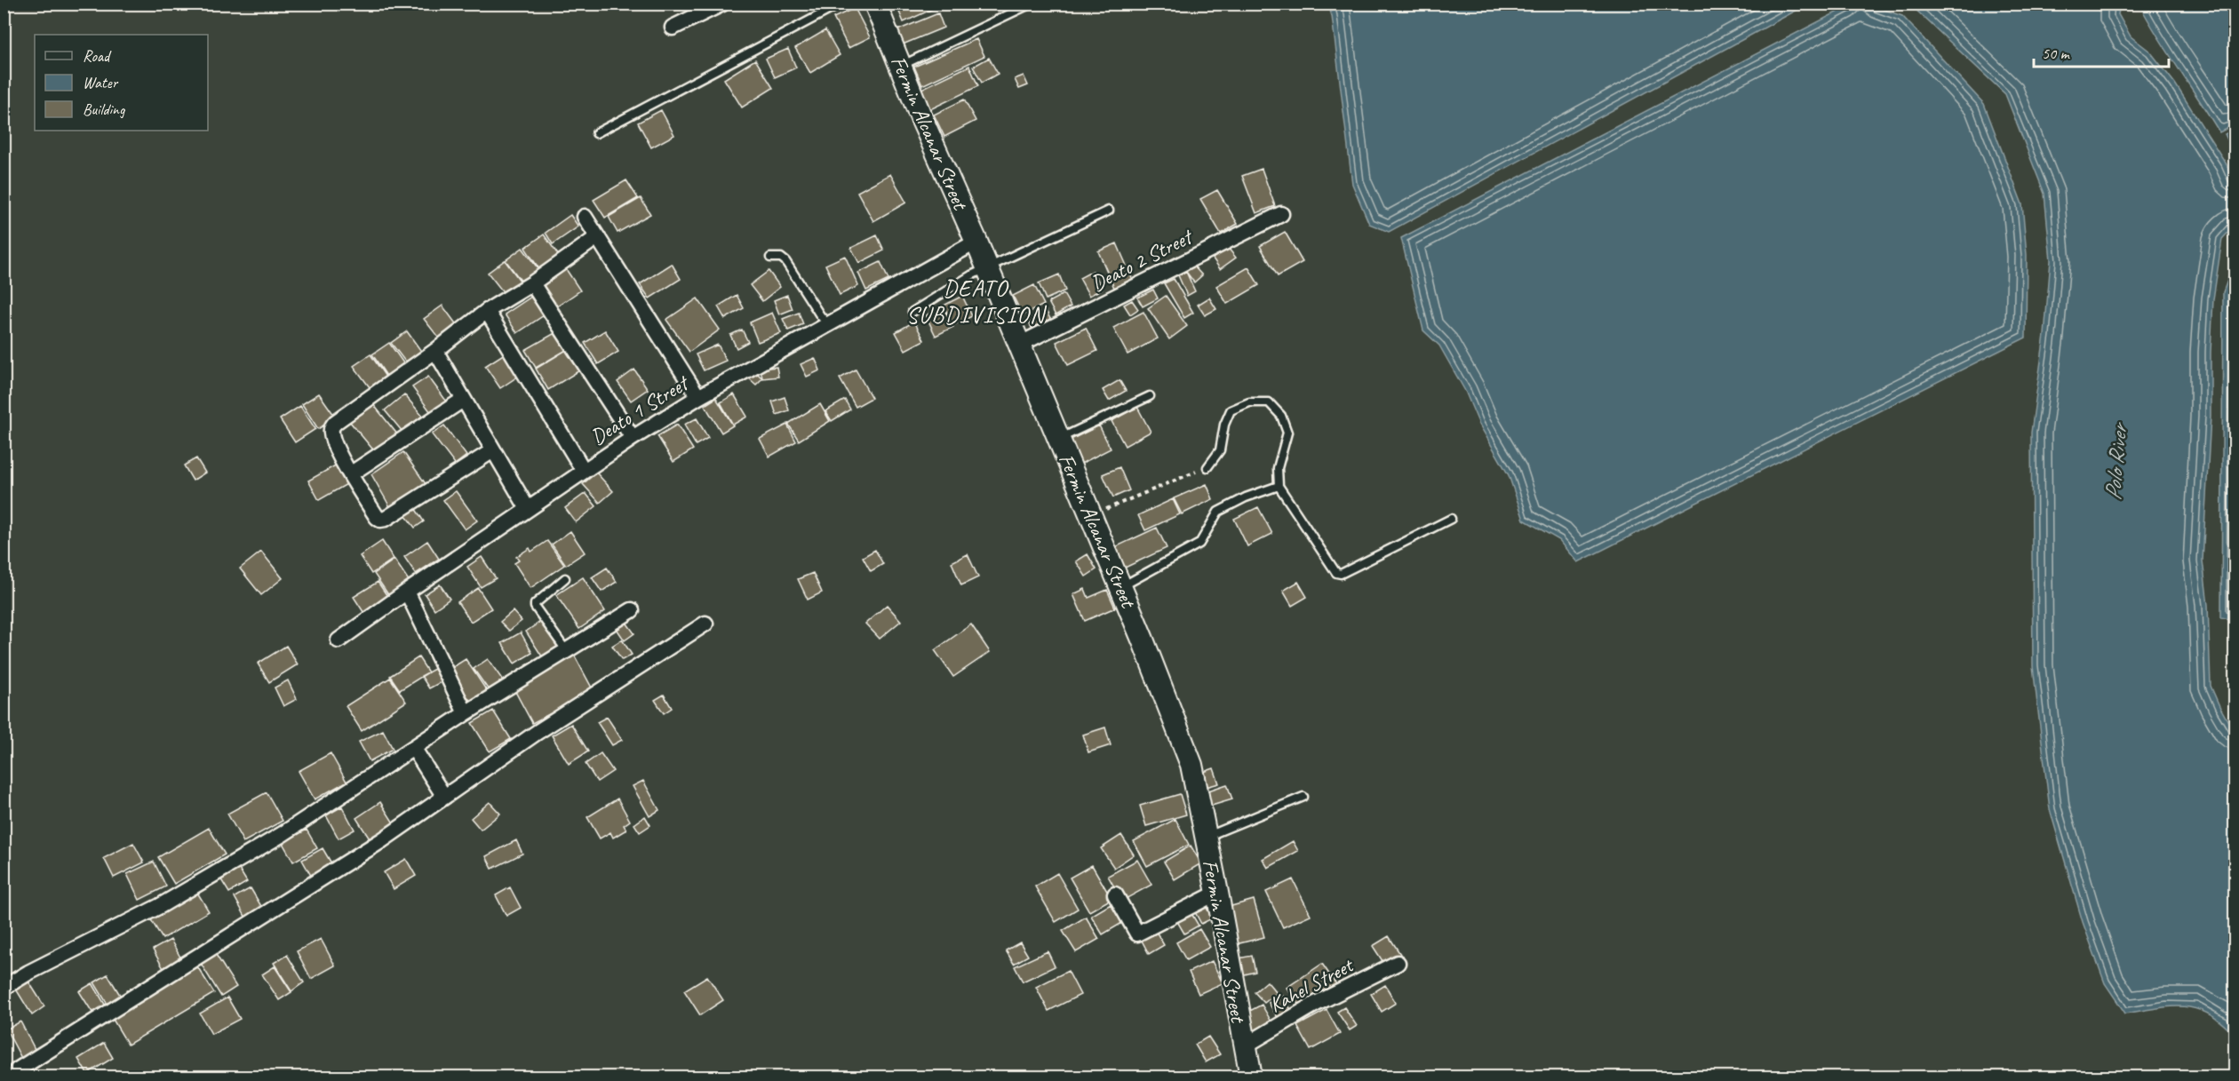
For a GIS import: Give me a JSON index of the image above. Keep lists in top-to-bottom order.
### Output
{
  "streets": {
    "main road": ["Fermin Alcanar Street"],
    "street": ["Deato 2 Street", "Deato 1 Street", "Kahel Street"]
  },
  "crossings": [
    ["Fermin Alcanar Street", "Deato 2 Street"],
    ["Fermin Alcanar Street", "Deato 1 Street"],
    ["Fermin Alcanar Street", "Kahel Street"]
  ],
  "districts": ["DEATO SUBDIVISION"],
  "water": ["Polo River"],
  "legend": ["Road", "Water", "Building"],
  "scale_bar": "50 m"
}
